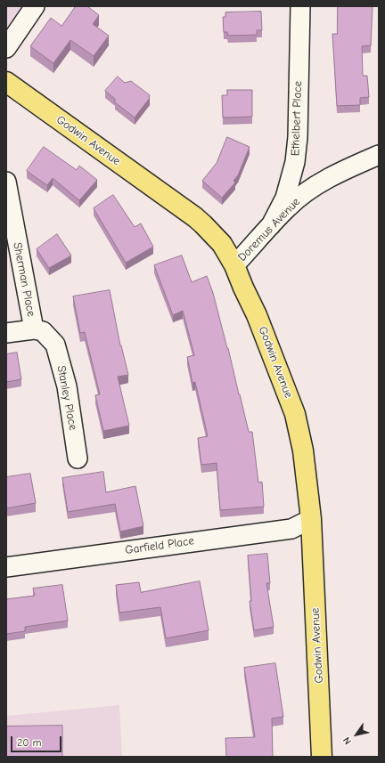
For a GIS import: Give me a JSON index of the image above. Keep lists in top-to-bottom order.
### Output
{
  "streets": {
    "main road": ["Godwin Avenue"],
    "street": [
      "Ethelbert Place",
      "Doremus Avenue",
      "Sherman Place",
      "Stanley Place",
      "Garfield Place"
    ]
  },
  "crossings": [
    ["Ethelbert Place", "Doremus Avenue"],
    ["Godwin Avenue", "Doremus Avenue"],
    ["Godwin Avenue", "Garfield Place"],
    ["Sherman Place", "Stanley Place"]
  ],
  "scale_bar": "20 m",
  "north": "bottom left"
}
